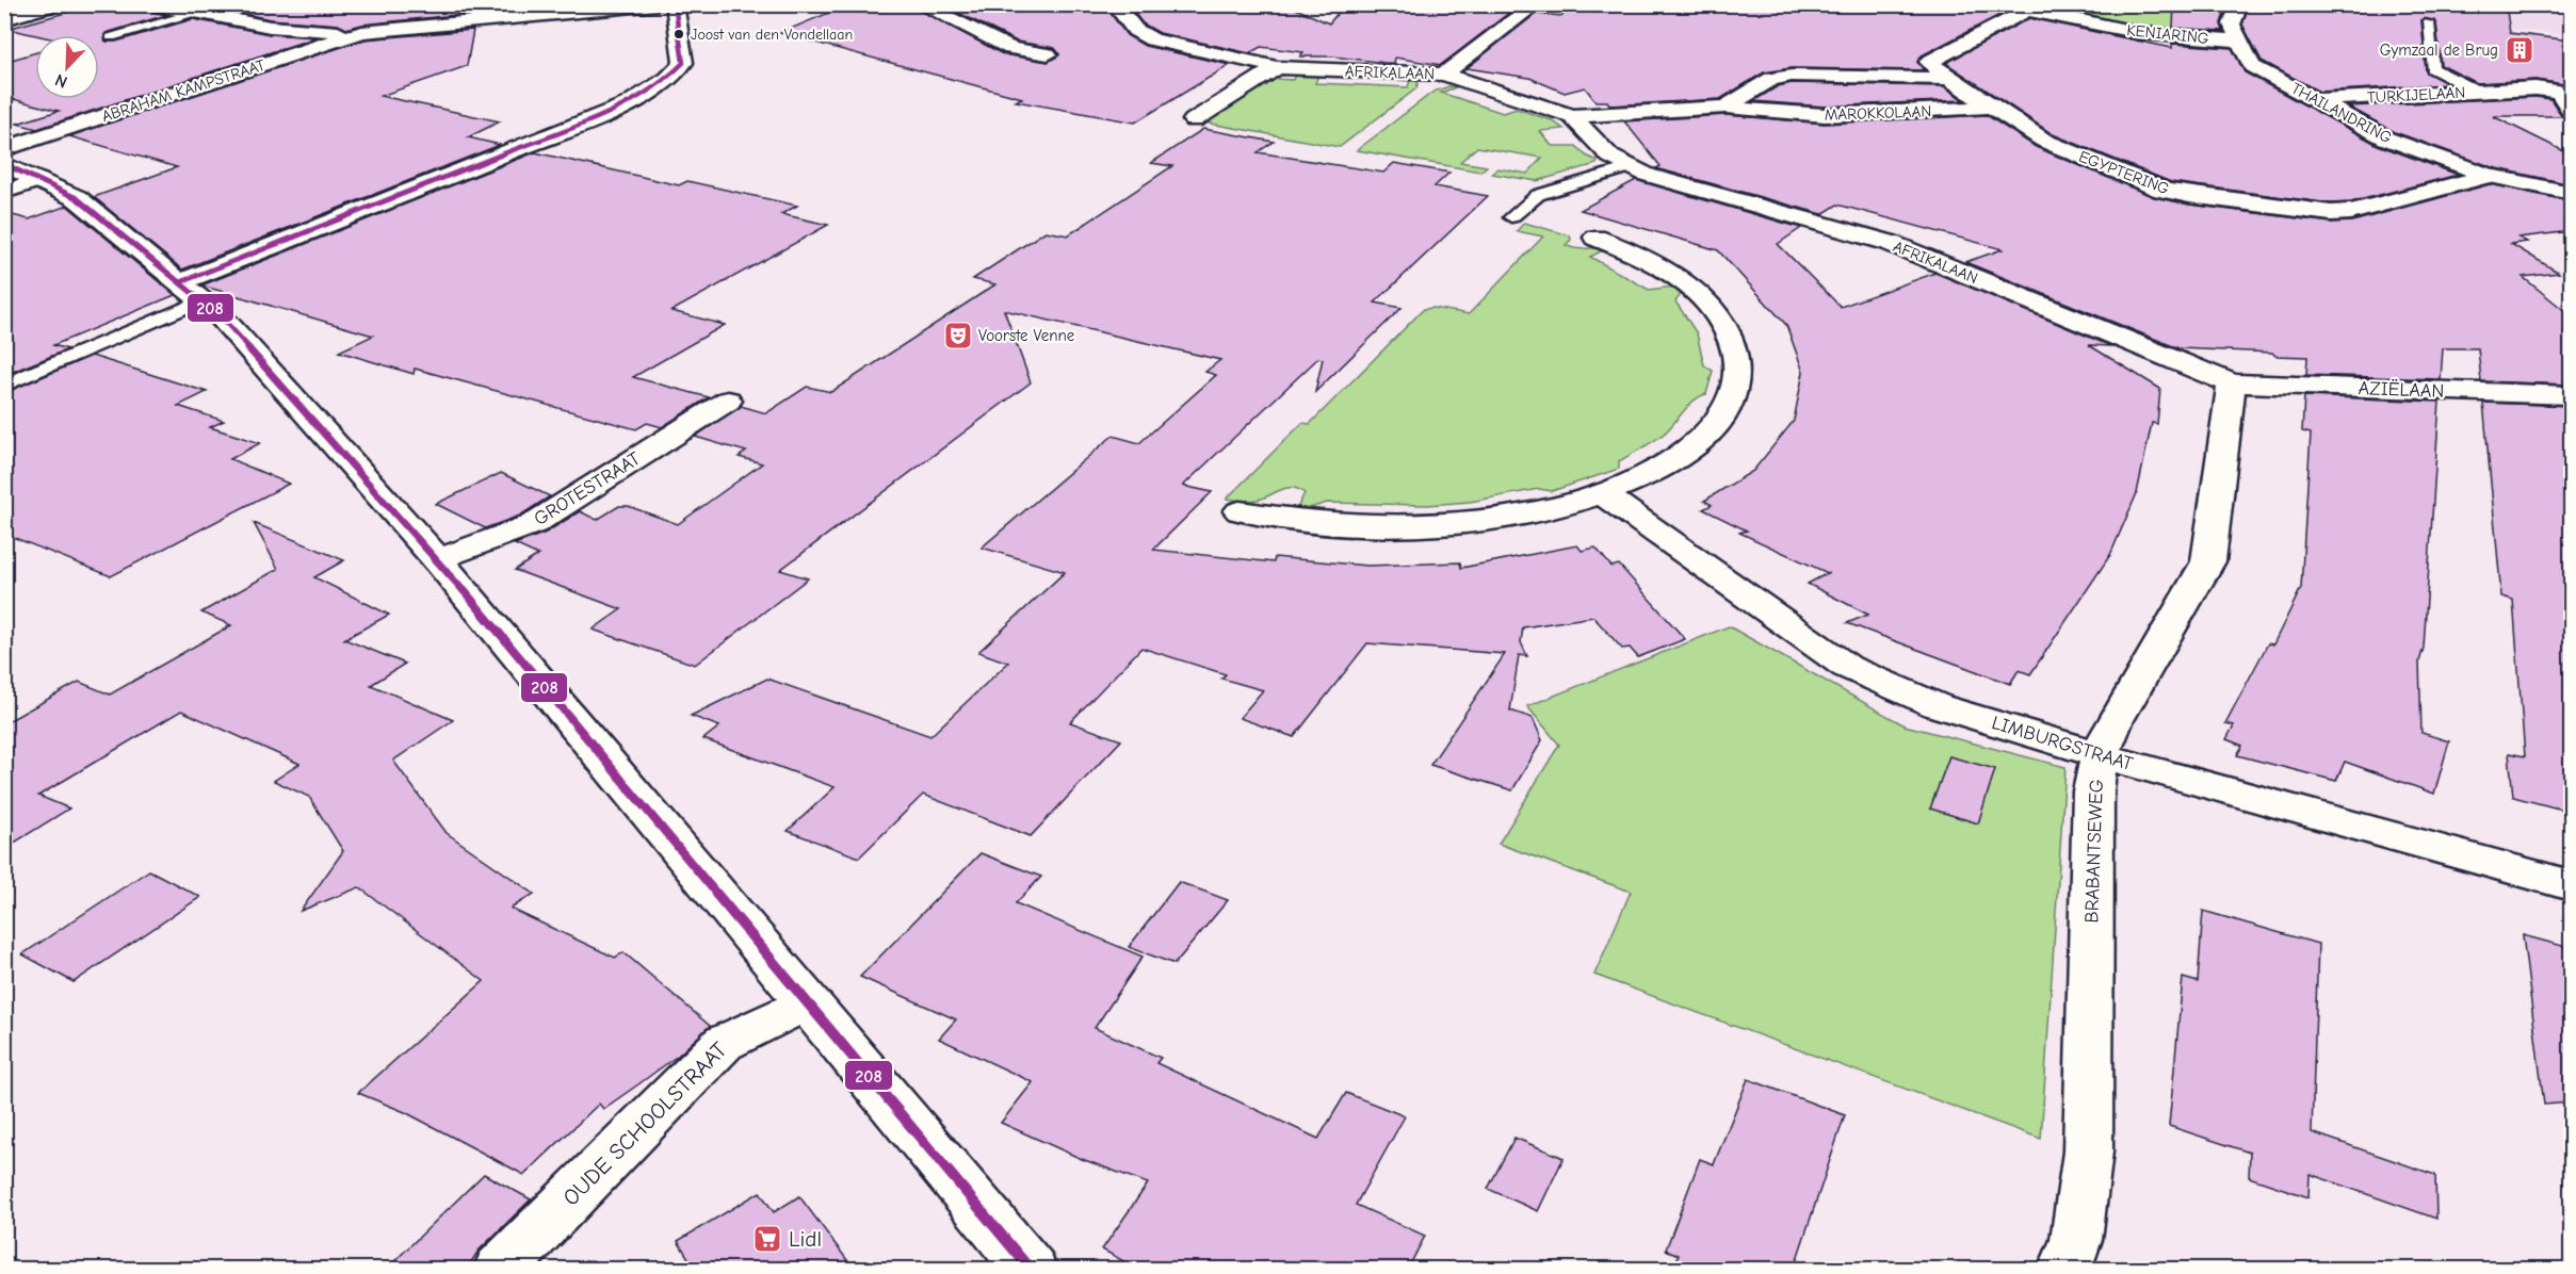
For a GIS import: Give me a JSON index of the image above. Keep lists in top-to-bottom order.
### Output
{
  "streets": {
    "street": [
      "KENIARING",
      "AFRIKALAAN",
      "ABRAHAM KAMPSTRAAT",
      "TURKIJELAAN",
      "MAROKKOLAAN",
      "THAILANDRING",
      "EGYPTERING",
      "AZIËLAAN",
      "GROTESTRAAT",
      "LIMBURGSTRAAT",
      "BRABANTSEWEG",
      "OUDE SCHOOLSTRAAT"
    ]
  },
  "crossings": [
    ["KENIARING", "THAILANDRING"],
    ["KENIARING", "EGYPTERING"],
    ["AFRIKALAAN", "MAROKKOLAAN"],
    ["AFRIKALAAN", "AZIËLAAN"],
    ["AFRIKALAAN", "BRABANTSEWEG"],
    ["TURKIJELAAN", "THAILANDRING"],
    ["MAROKKOLAAN", "EGYPTERING"],
    ["THAILANDRING", "EGYPTERING"],
    ["AZIËLAAN", "BRABANTSEWEG"],
    ["LIMBURGSTRAAT", "BRABANTSEWEG"]
  ],
  "places": {
    "other": ["Joost van den Vondellaan"],
    "building": ["Gymzaal de Brug"],
    "theatre": ["Voorste Venne"],
    "supermarket": ["Lidl"]
  },
  "lines": ["transit line 208"],
  "north": "bottom left"
}
